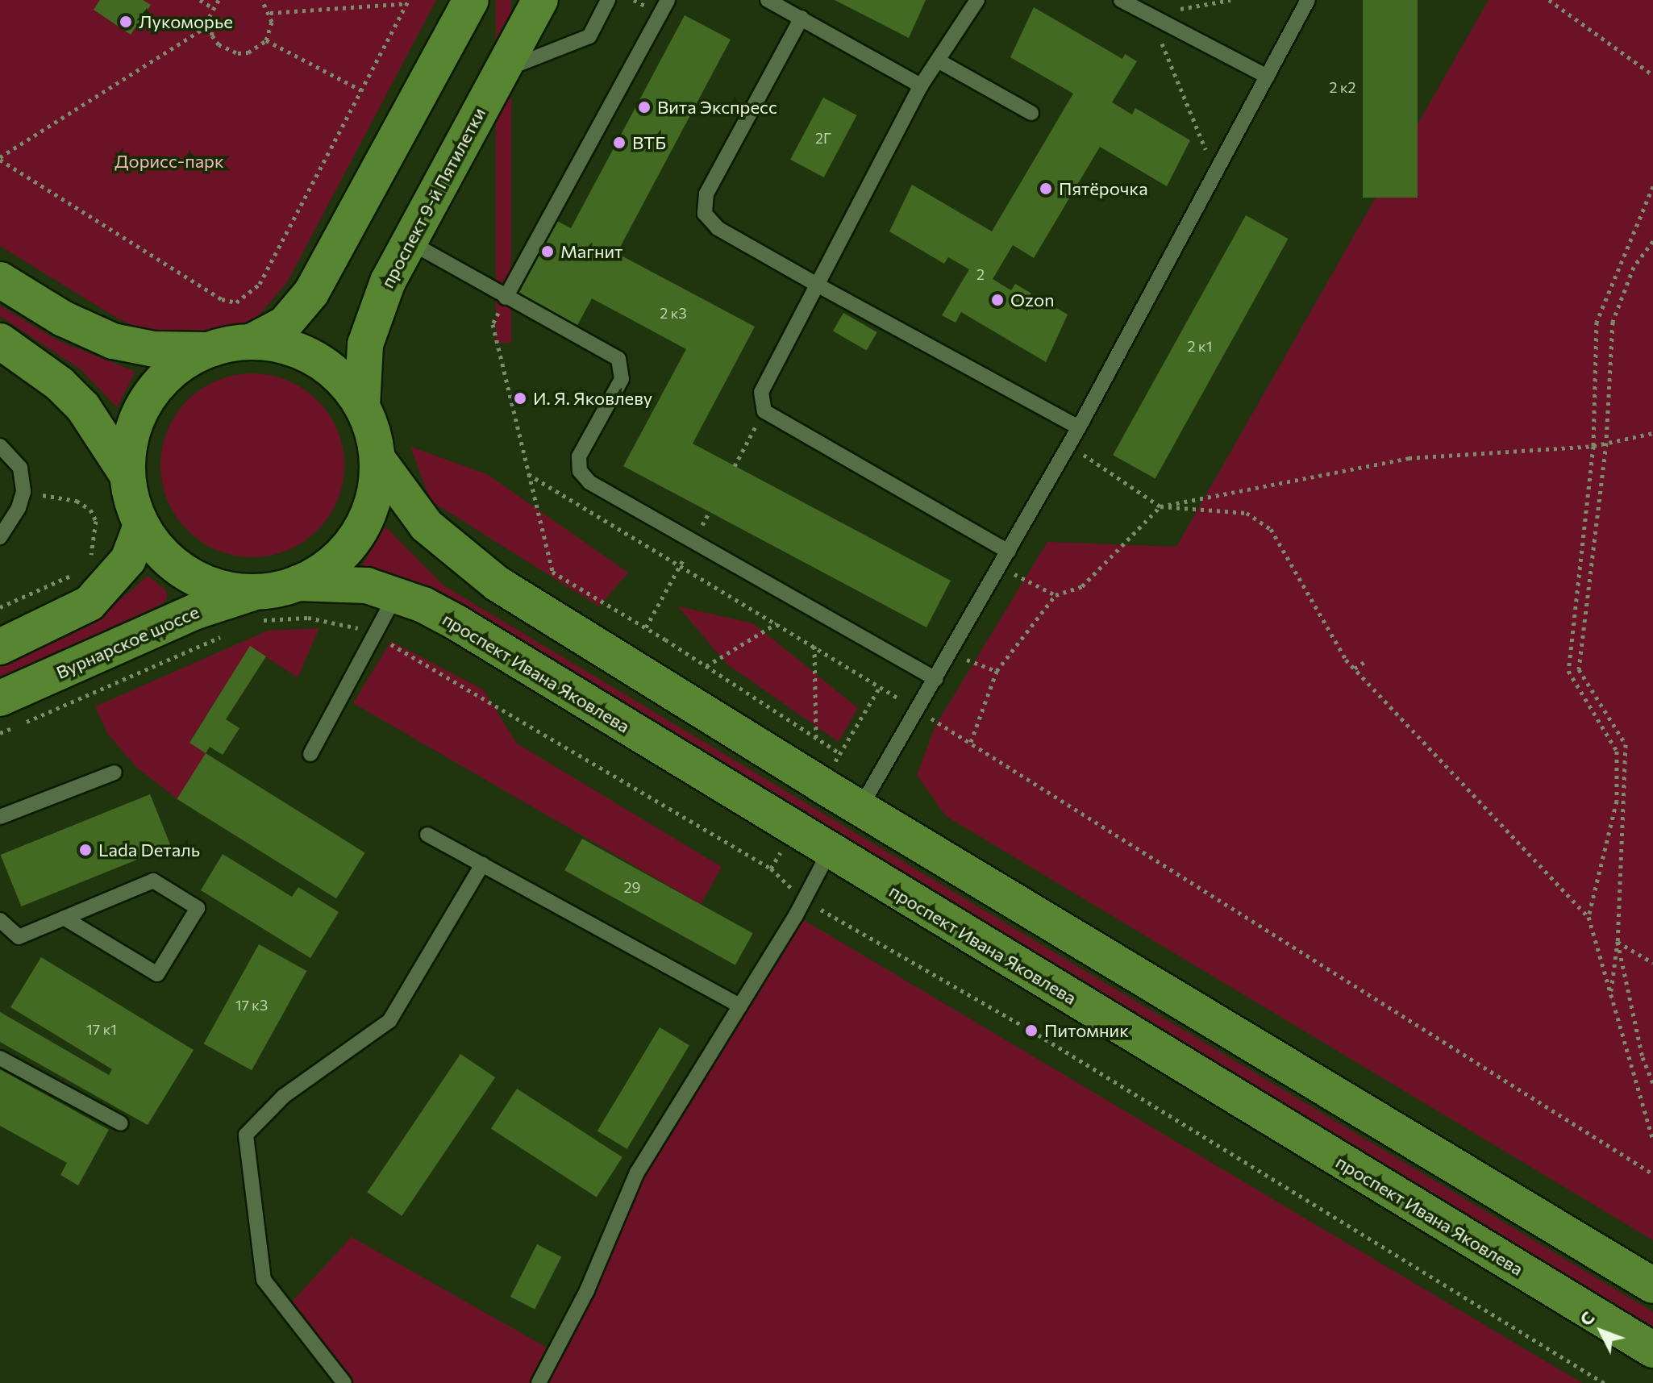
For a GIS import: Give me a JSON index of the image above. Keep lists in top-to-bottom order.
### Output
{
  "streets": {
    "main road": ["проспект 9-й Пятилетки", "Вурнарское шоссе", "проспект Ивана Яковлева"]
  },
  "parks": ["Дорисс-парк"],
  "places": [
    "Лукоморье",
    "Вита Экспресс",
    "ВТБ",
    "Пятёрочка",
    "Магнит",
    "Ozon",
    "И. Я. Яковлеву",
    "Lada Dеталь",
    "Питомник"
  ],
  "house_numbers": [
    "2 к2",
    "2Г",
    "2",
    "2 к3",
    "2 к1",
    "29",
    "17 к3",
    "17 к1"
  ],
  "north": "top left"
}
